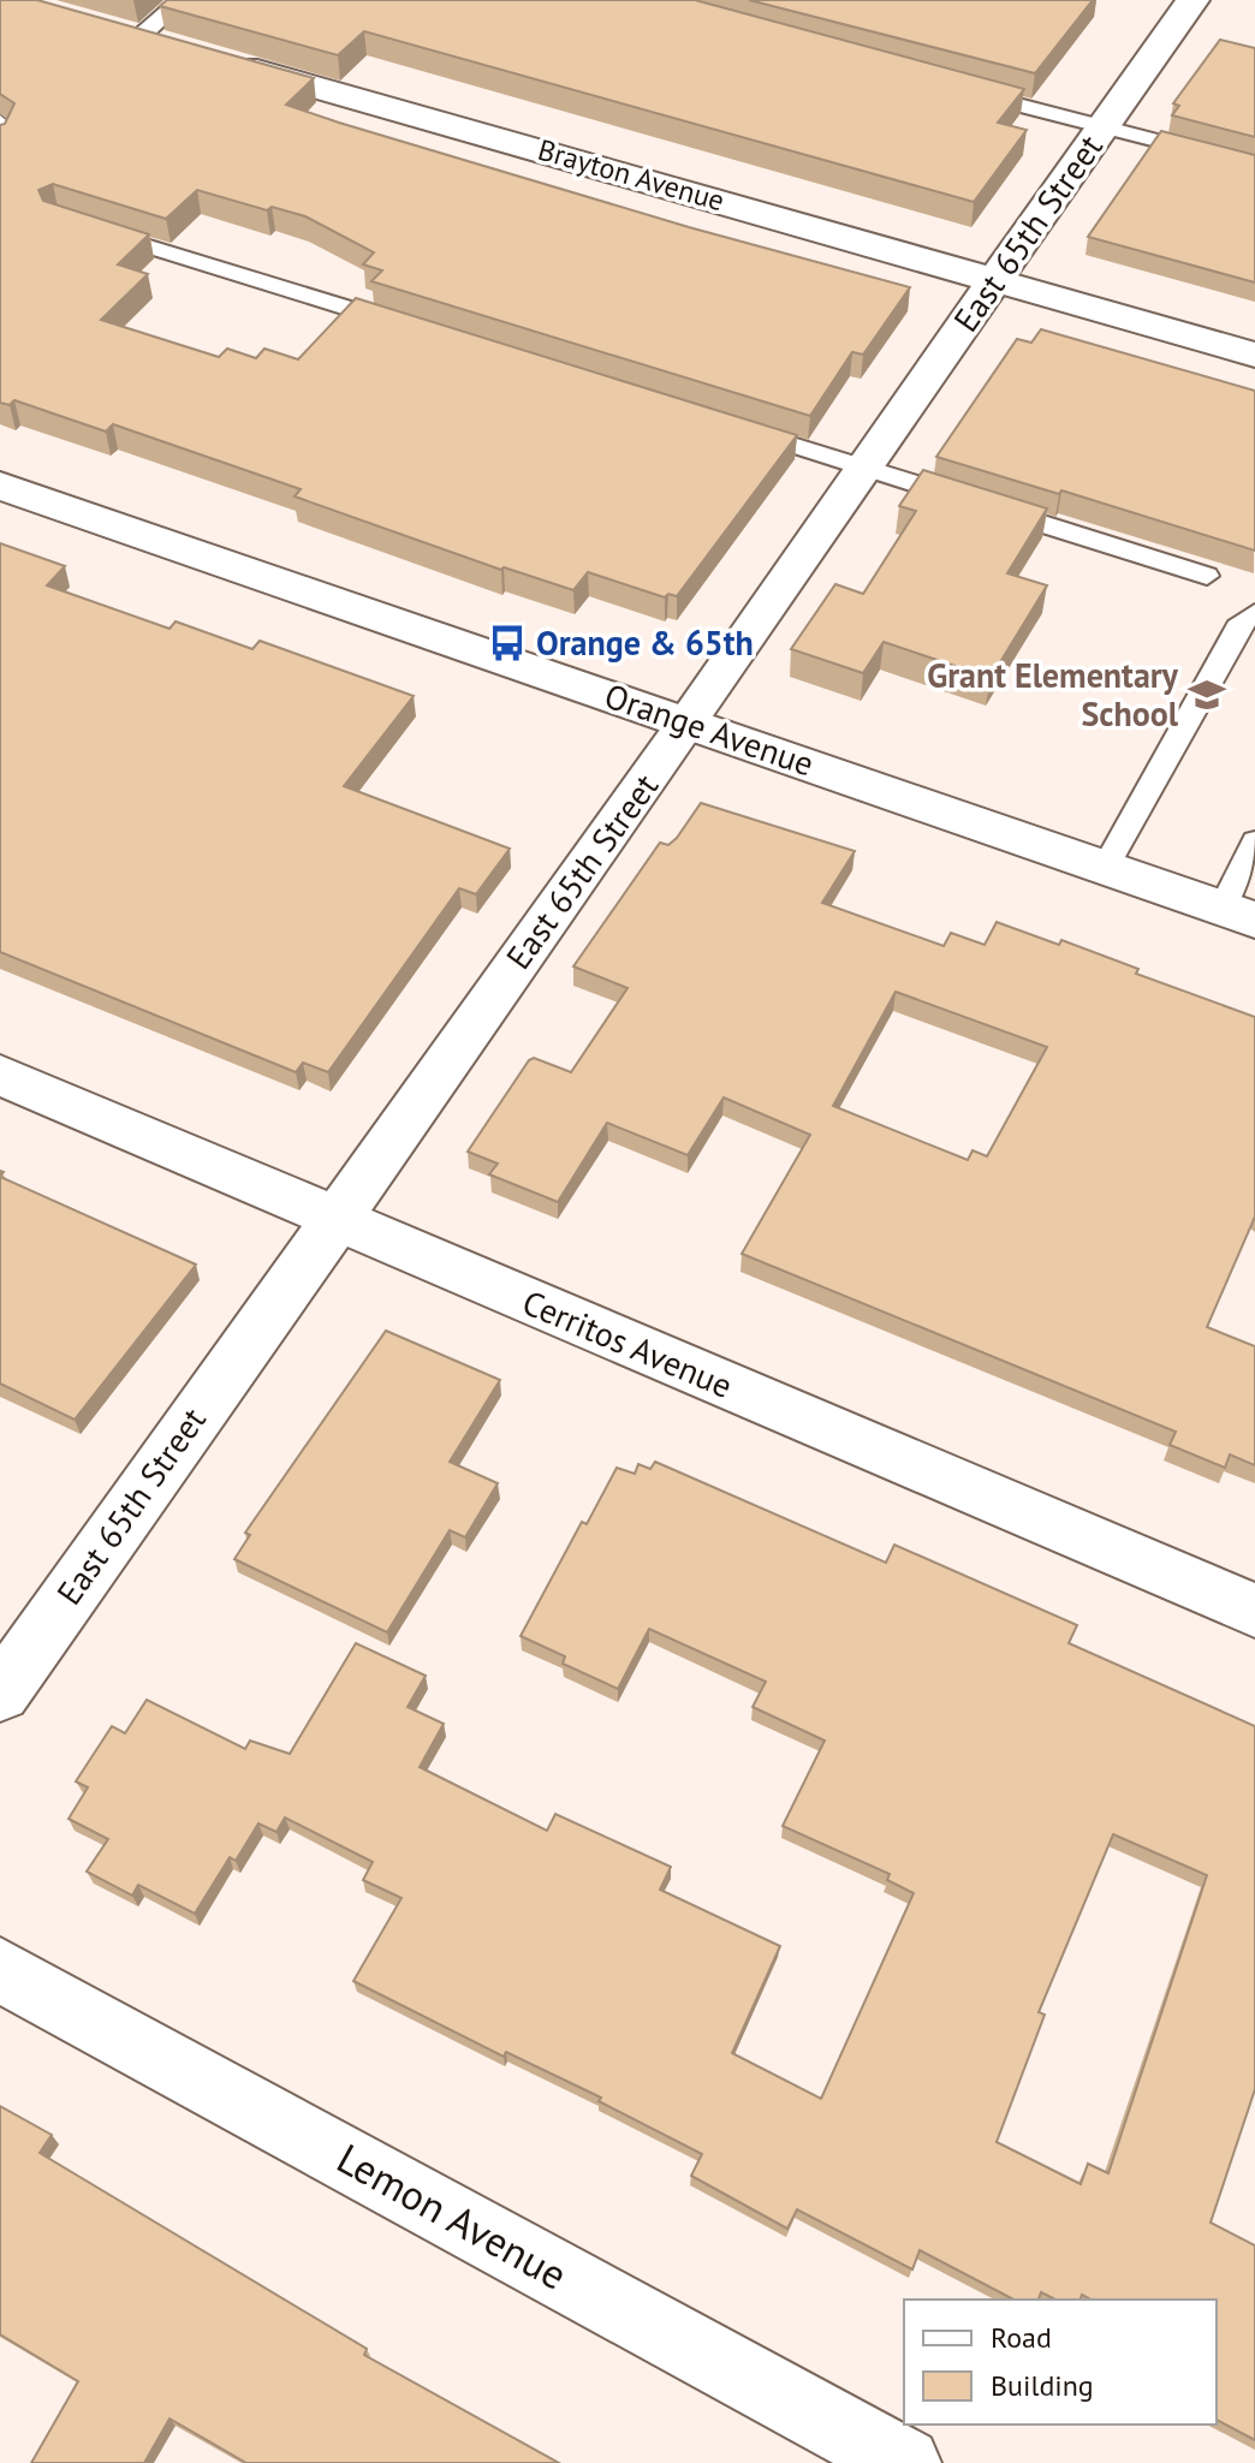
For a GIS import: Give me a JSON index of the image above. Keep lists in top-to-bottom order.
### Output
{
  "streets": {
    "street": [
      "Brayton Avenue",
      "East 65th Street",
      "Orange Avenue",
      "Cerritos Avenue",
      "Lemon Avenue"
    ]
  },
  "crossings": [
    ["Brayton Avenue", "East 65th Street"],
    ["East 65th Street", "Orange Avenue"],
    ["East 65th Street", "Cerritos Avenue"]
  ],
  "places": {
    "bus stop": ["Orange & 65th"],
    "school or university": ["Grant Elementary School"]
  },
  "legend": ["Road", "Building"]
}
